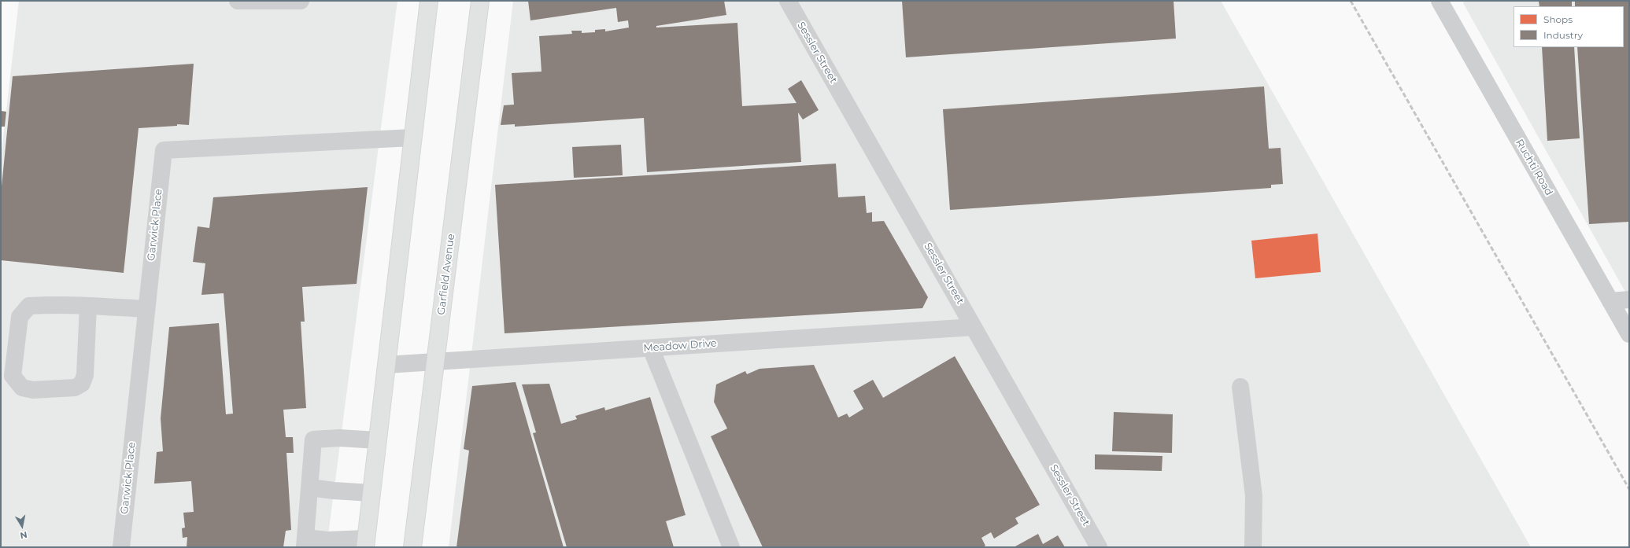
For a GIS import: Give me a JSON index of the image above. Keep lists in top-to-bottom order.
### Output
{
  "streets": {
    "main road": ["Garfield Avenue"],
    "street": [
      "Sessler Street",
      "Ruchti Road",
      "Garwick Place",
      "Meadow Drive"
    ]
  },
  "crossings": [
    ["Sessler Street", "Meadow Drive"],
    ["Garfield Avenue", "Meadow Drive"]
  ],
  "legend": ["Shops", "Industry"],
  "north": "bottom"
}
